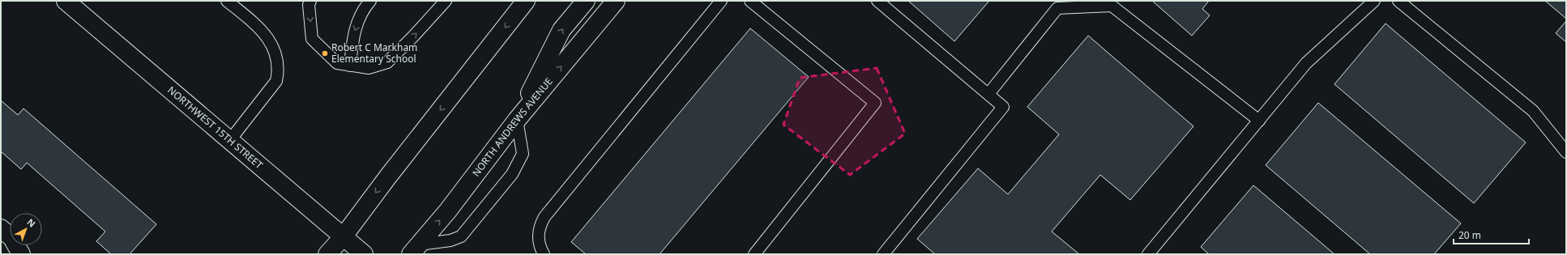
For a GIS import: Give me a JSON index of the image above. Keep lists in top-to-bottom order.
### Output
{
  "streets": {
    "street": ["NORTHWEST 15TH STREET", "NORTH ANDREWS AVENUE"]
  },
  "places": ["Robert C Markham Elementary School"],
  "scale_bar": "20 m",
  "north": "top right"
}
